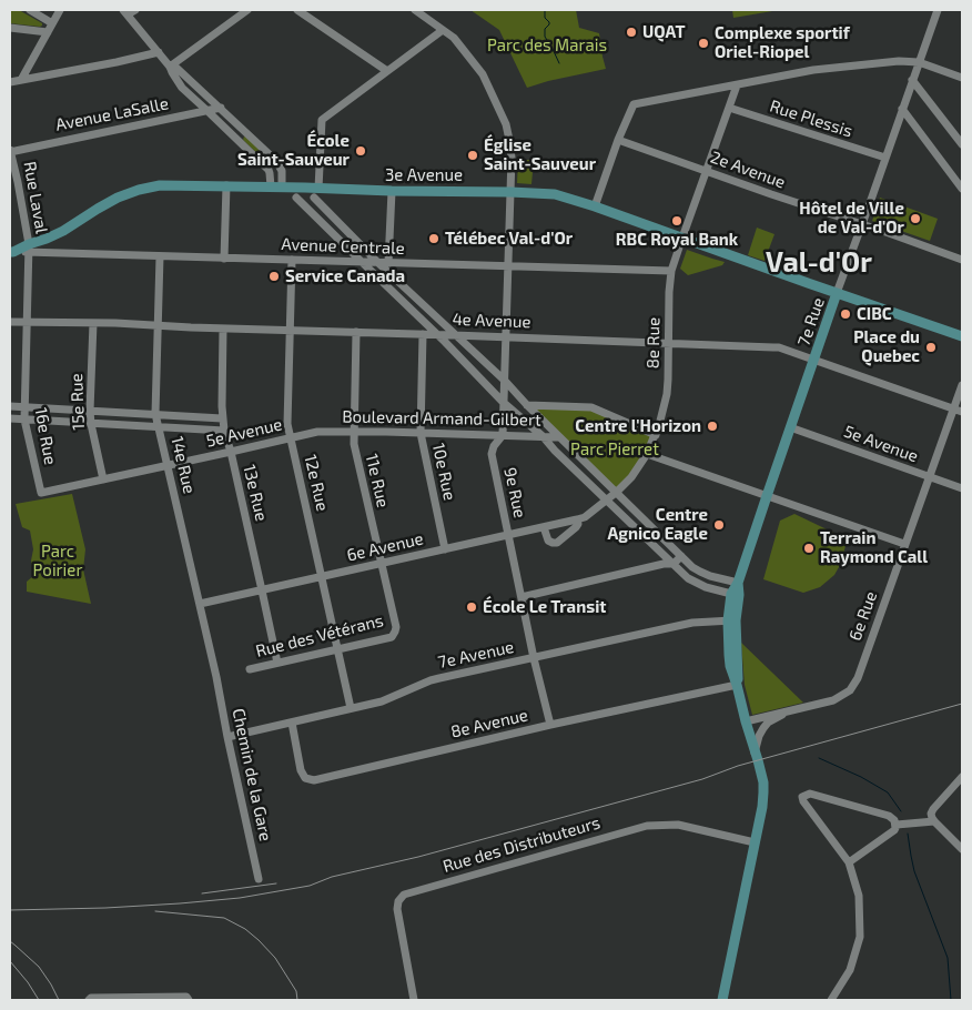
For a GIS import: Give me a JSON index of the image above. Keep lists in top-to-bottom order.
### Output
{
  "streets": {
    "main road": ["3e Avenue", "7e Rue"],
    "street": [
      "Avenue LaSalle",
      "Rue Plessis",
      "2e Avenue",
      "Rue Laval",
      "Avenue Centrale",
      "4e Avenue",
      "8e Rue",
      "15e Rue",
      "Boulevard Armand-Gilbert",
      "5e Avenue",
      "16e Rue",
      "14e Rue",
      "10e Rue",
      "11e Rue",
      "12e Rue",
      "13e Rue",
      "9e Rue",
      "6e Avenue",
      "6e Rue",
      "Rue des Vétérans",
      "7e Avenue",
      "8e Avenue",
      "Chemin de la Gare",
      "Rue des Distributeurs"
    ]
  },
  "crossings": [
    ["Avenue LaSalle", "Rue Laval"],
    ["Rue Plessis", "7e Rue"],
    ["Rue Plessis", "8e Rue"],
    ["2e Avenue", "7e Rue"],
    ["2e Avenue", "8e Rue"],
    ["3e Avenue", "Rue Laval"],
    ["3e Avenue", "Avenue Centrale"],
    ["3e Avenue", "7e Rue"],
    ["3e Avenue", "8e Rue"],
    ["3e Avenue", "16e Rue"],
    ["3e Avenue", "9e Rue"],
    ["Rue Laval", "Avenue Centrale"],
    ["Rue Laval", "16e Rue"],
    ["Avenue Centrale", "8e Rue"],
    ["Avenue Centrale", "16e Rue"],
    ["Avenue Centrale", "14e Rue"],
    ["Avenue Centrale", "12e Rue"],
    ["Avenue Centrale", "9e Rue"],
    ["4e Avenue", "7e Rue"],
    ["4e Avenue", "8e Rue"],
    ["4e Avenue", "15e Rue"],
    ["4e Avenue", "16e Rue"],
    ["4e Avenue", "14e Rue"],
    ["4e Avenue", "10e Rue"],
    ["4e Avenue", "11e Rue"],
    ["4e Avenue", "12e Rue"],
    ["4e Avenue", "13e Rue"],
    ["4e Avenue", "9e Rue"],
    ["4e Avenue", "6e Rue"],
    ["7e Rue", "5e Avenue"],
    ["7e Rue", "6e Rue"],
    ["7e Rue", "7e Avenue"],
    ["7e Rue", "8e Avenue"],
    ["7e Rue", "Rue des Distributeurs"],
    ["8e Rue", "6e Avenue"],
    ["15e Rue", "5e Avenue"],
    ["Boulevard Armand-Gilbert", "5e Avenue"],
    ["Boulevard Armand-Gilbert", "10e Rue"],
    ["Boulevard Armand-Gilbert", "11e Rue"],
    ["Boulevard Armand-Gilbert", "9e Rue"],
    ["5e Avenue", "16e Rue"],
    ["5e Avenue", "14e Rue"],
    ["5e Avenue", "12e Rue"],
    ["5e Avenue", "13e Rue"],
    ["5e Avenue", "6e Rue"],
    ["14e Rue", "6e Avenue"],
    ["14e Rue", "Chemin de la Gare"],
    ["10e Rue", "6e Avenue"],
    ["11e Rue", "6e Avenue"],
    ["11e Rue", "Rue des Vétérans"],
    ["12e Rue", "6e Avenue"],
    ["12e Rue", "Rue des Vétérans"],
    ["12e Rue", "7e Avenue"],
    ["13e Rue", "6e Avenue"],
    ["13e Rue", "Rue des Vétérans"],
    ["9e Rue", "6e Avenue"],
    ["9e Rue", "7e Avenue"],
    ["9e Rue", "8e Avenue"],
    ["7e Avenue", "8e Avenue"],
    ["7e Avenue", "Chemin de la Gare"]
  ],
  "districts": ["Val-d'Or"],
  "parks": ["Parc des Marais", "Parc Pierret", "Parc Poirier"],
  "places": [
    "UQAT",
    "Complexe sportif Oriel-Riopel",
    "École Saint-Sauveur",
    "Église Saint-Sauveur",
    "Hôtel de Ville de Val-d'Or",
    "RBC Royal Bank",
    "Télébec Val-d'Or",
    "Service Canada",
    "CIBC",
    "Place du Quebec",
    "Centre l'Horizon",
    "Centre Agnico Eagle",
    "Terrain Raymond Call",
    "École Le Transit"
  ]
}
